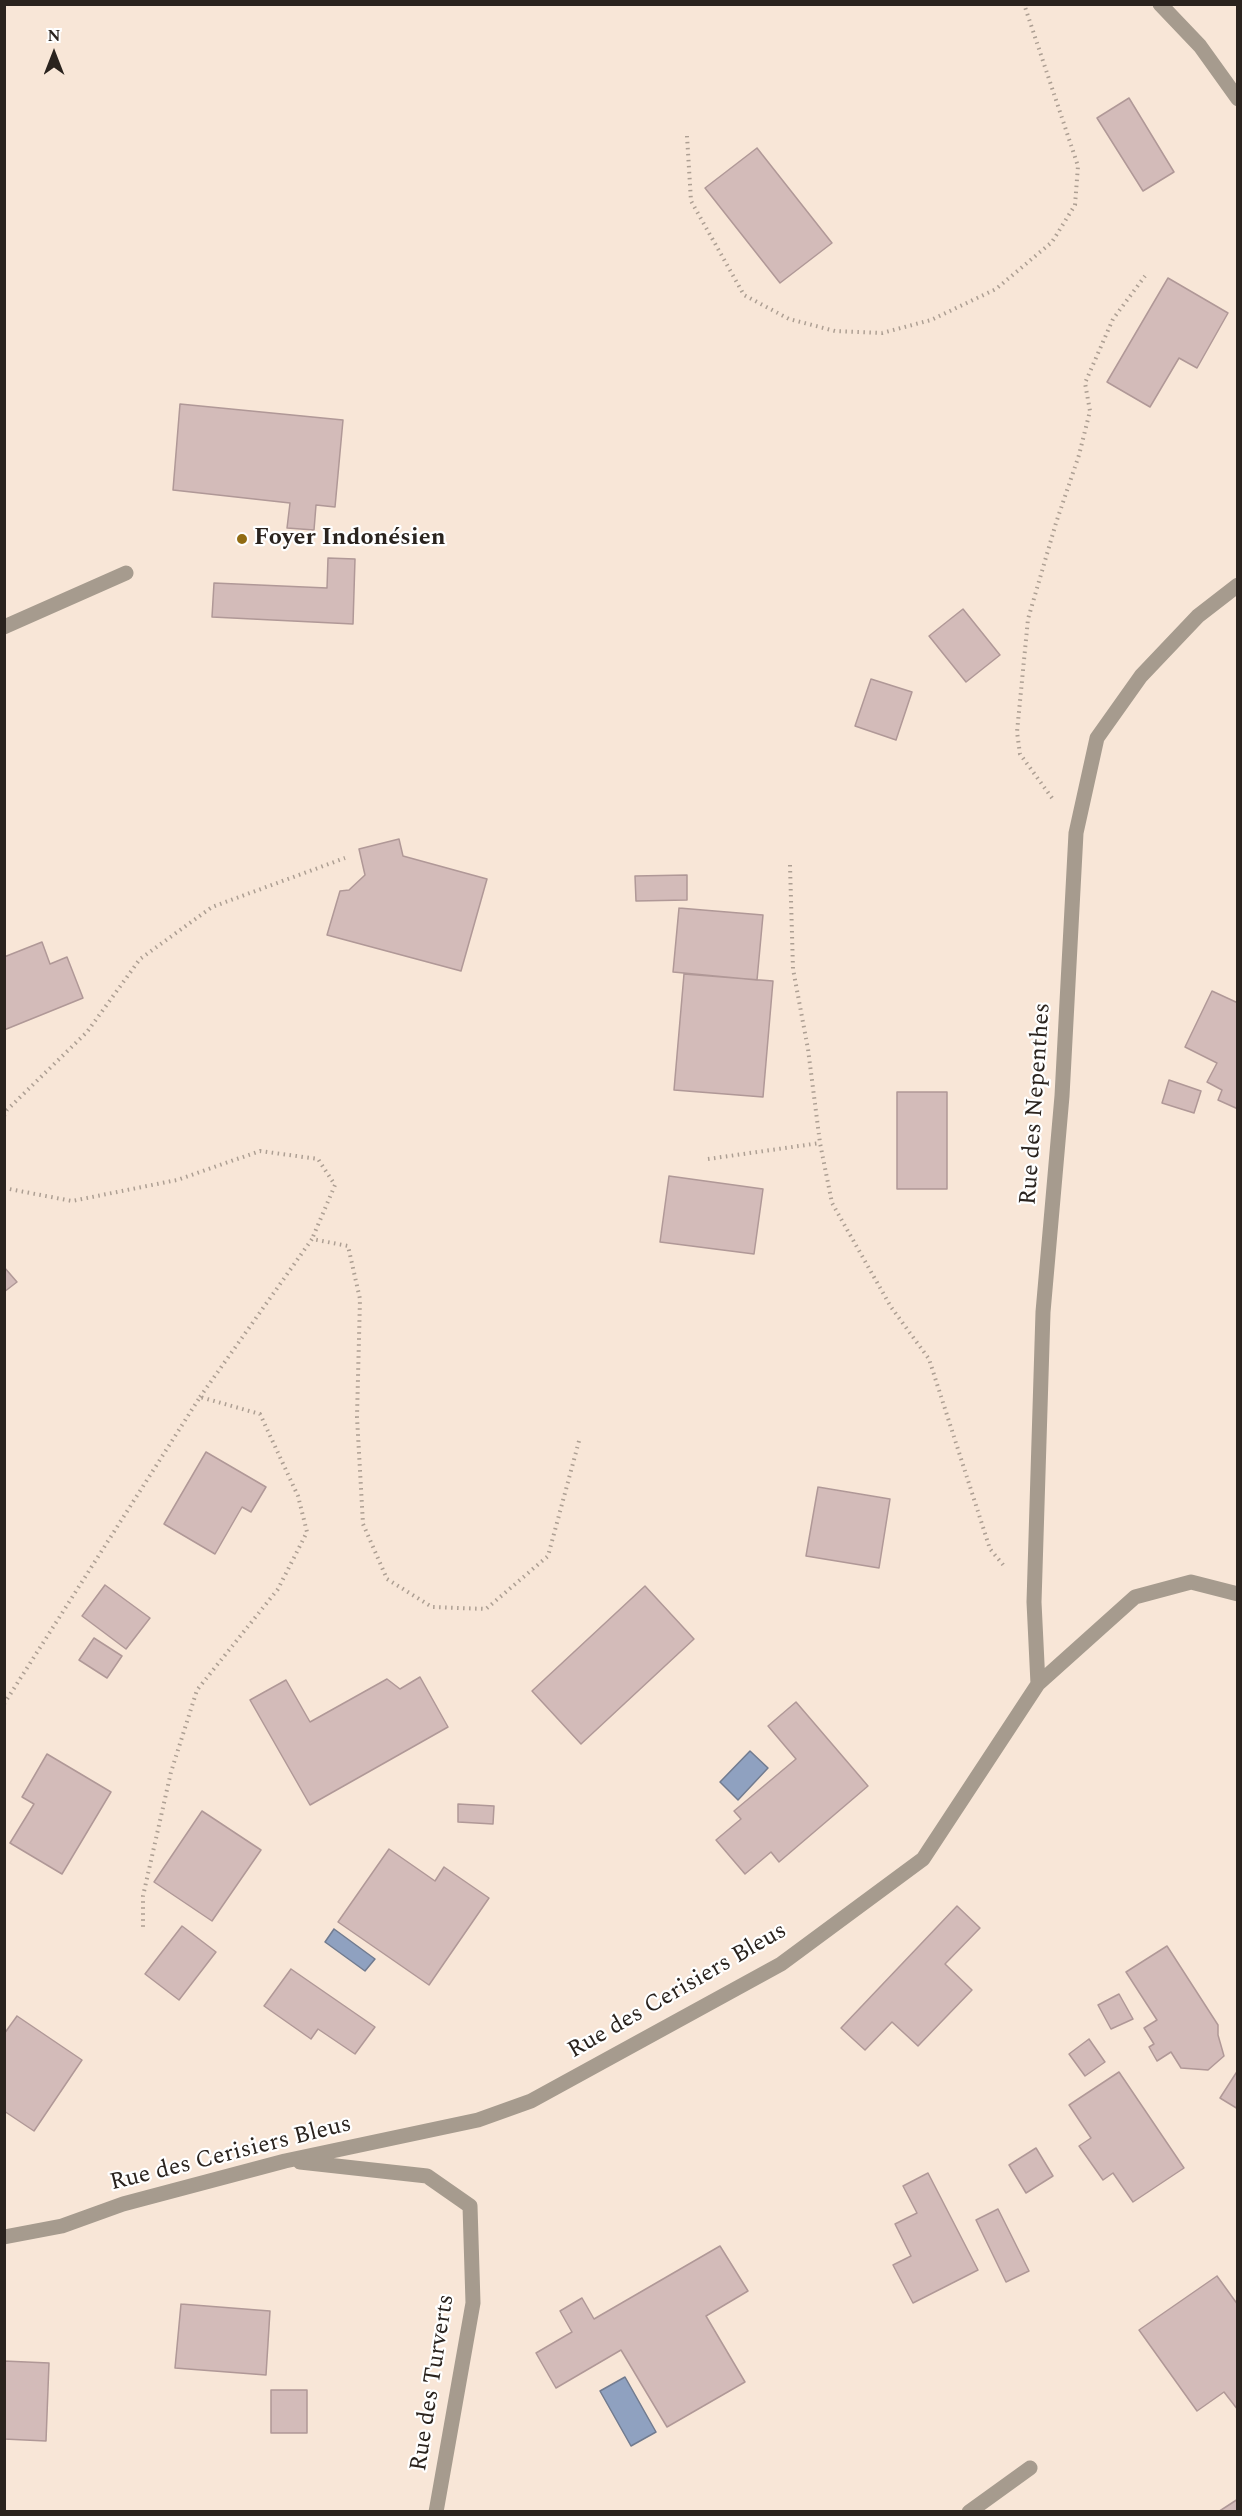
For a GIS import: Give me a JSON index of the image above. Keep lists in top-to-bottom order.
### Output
{
  "streets": {
    "street": ["Rue des Nepenthes", "Rue des Cerisiers Bleus", "Rue des Turverts"]
  },
  "crossings": [
    ["Rue des Nepenthes", "Rue des Cerisiers Bleus"],
    ["Rue des Cerisiers Bleus", "Rue des Turverts"]
  ],
  "places": ["Foyer Indonésien"],
  "north": "top"
}
